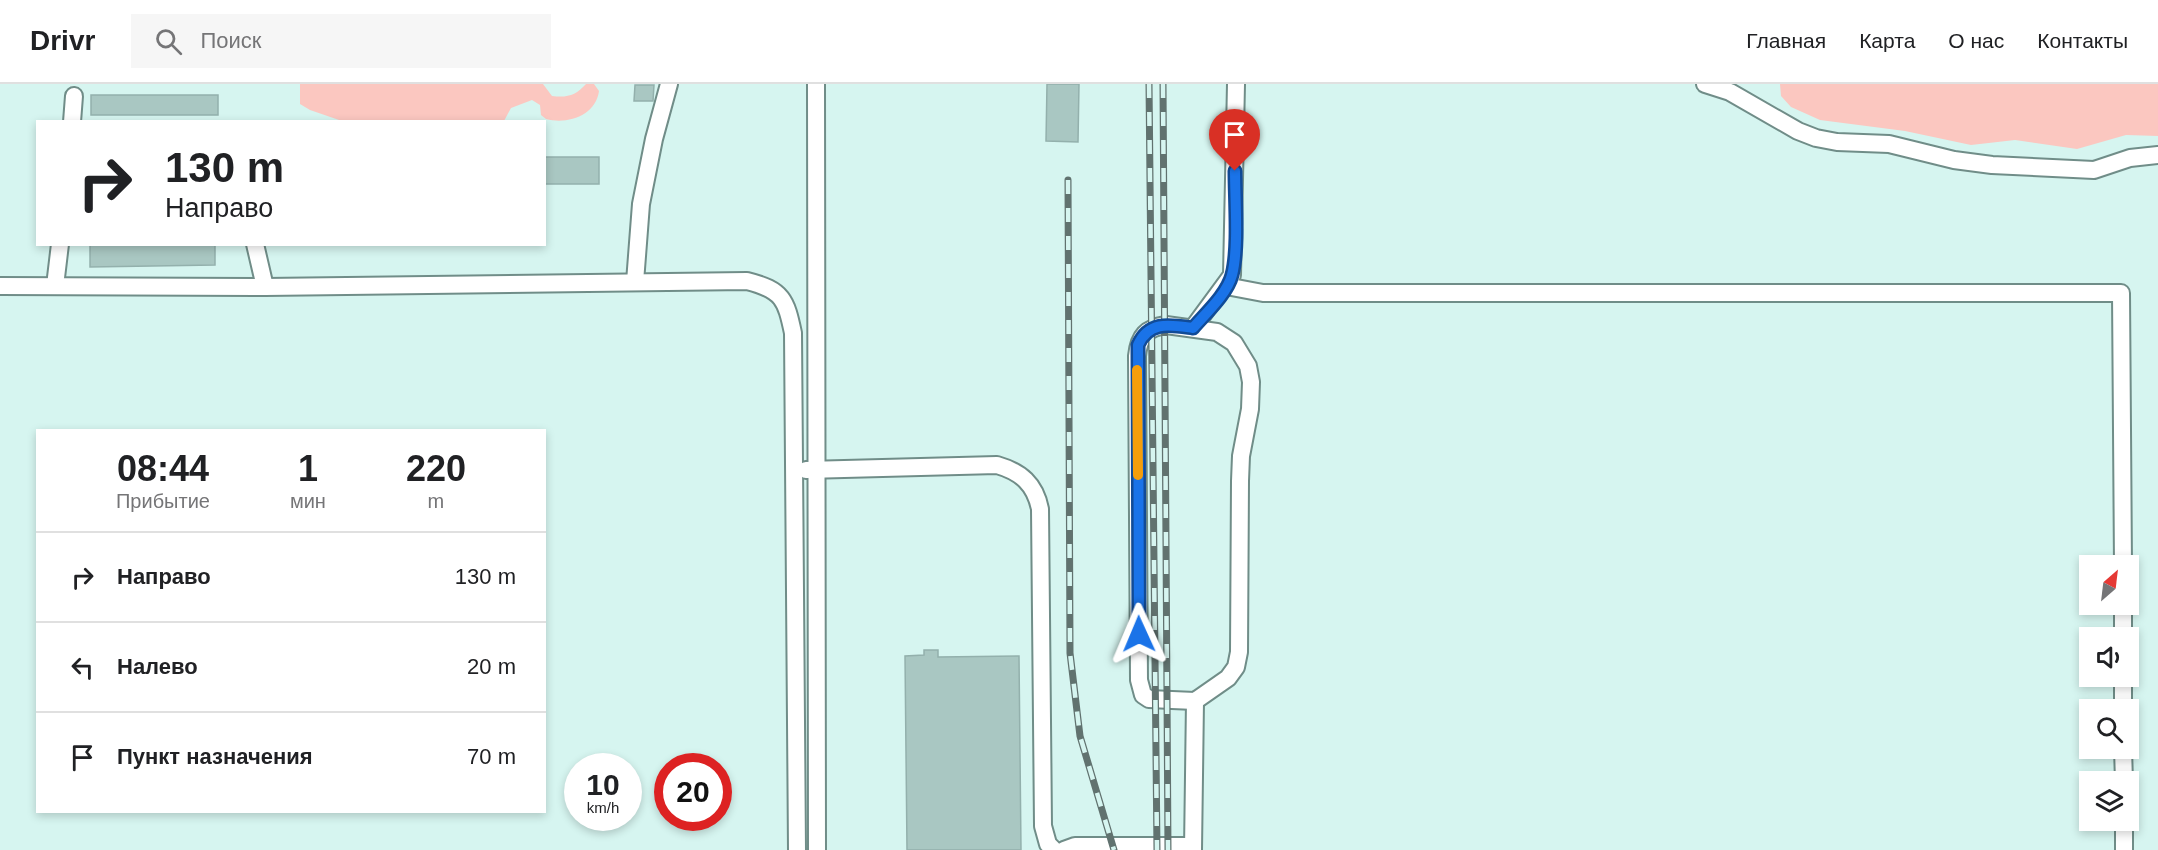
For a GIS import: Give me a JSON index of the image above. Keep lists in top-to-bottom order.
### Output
{
  "north": "top right",
  "page": {
    "header": "Drivr",
    "search": "Поиск",
    "nav": [
      "Главная",
      "Карта",
      "О нас",
      "Контакты"
    ],
    "turn": ["130 m", "Направо"],
    "eta": [
      "08:44",
      "Прибытие",
      "1",
      "мин",
      "220",
      "m"
    ],
    "list": [
      {
        "name": "Направо",
        "value": "130 m"
      },
      {
        "name": "Налево",
        "value": "20 m"
      },
      {
        "name": "Пункт назначения",
        "value": "70 m"
      }
    ],
    "speed": "10 km/h",
    "limit": "20"
  }
}
